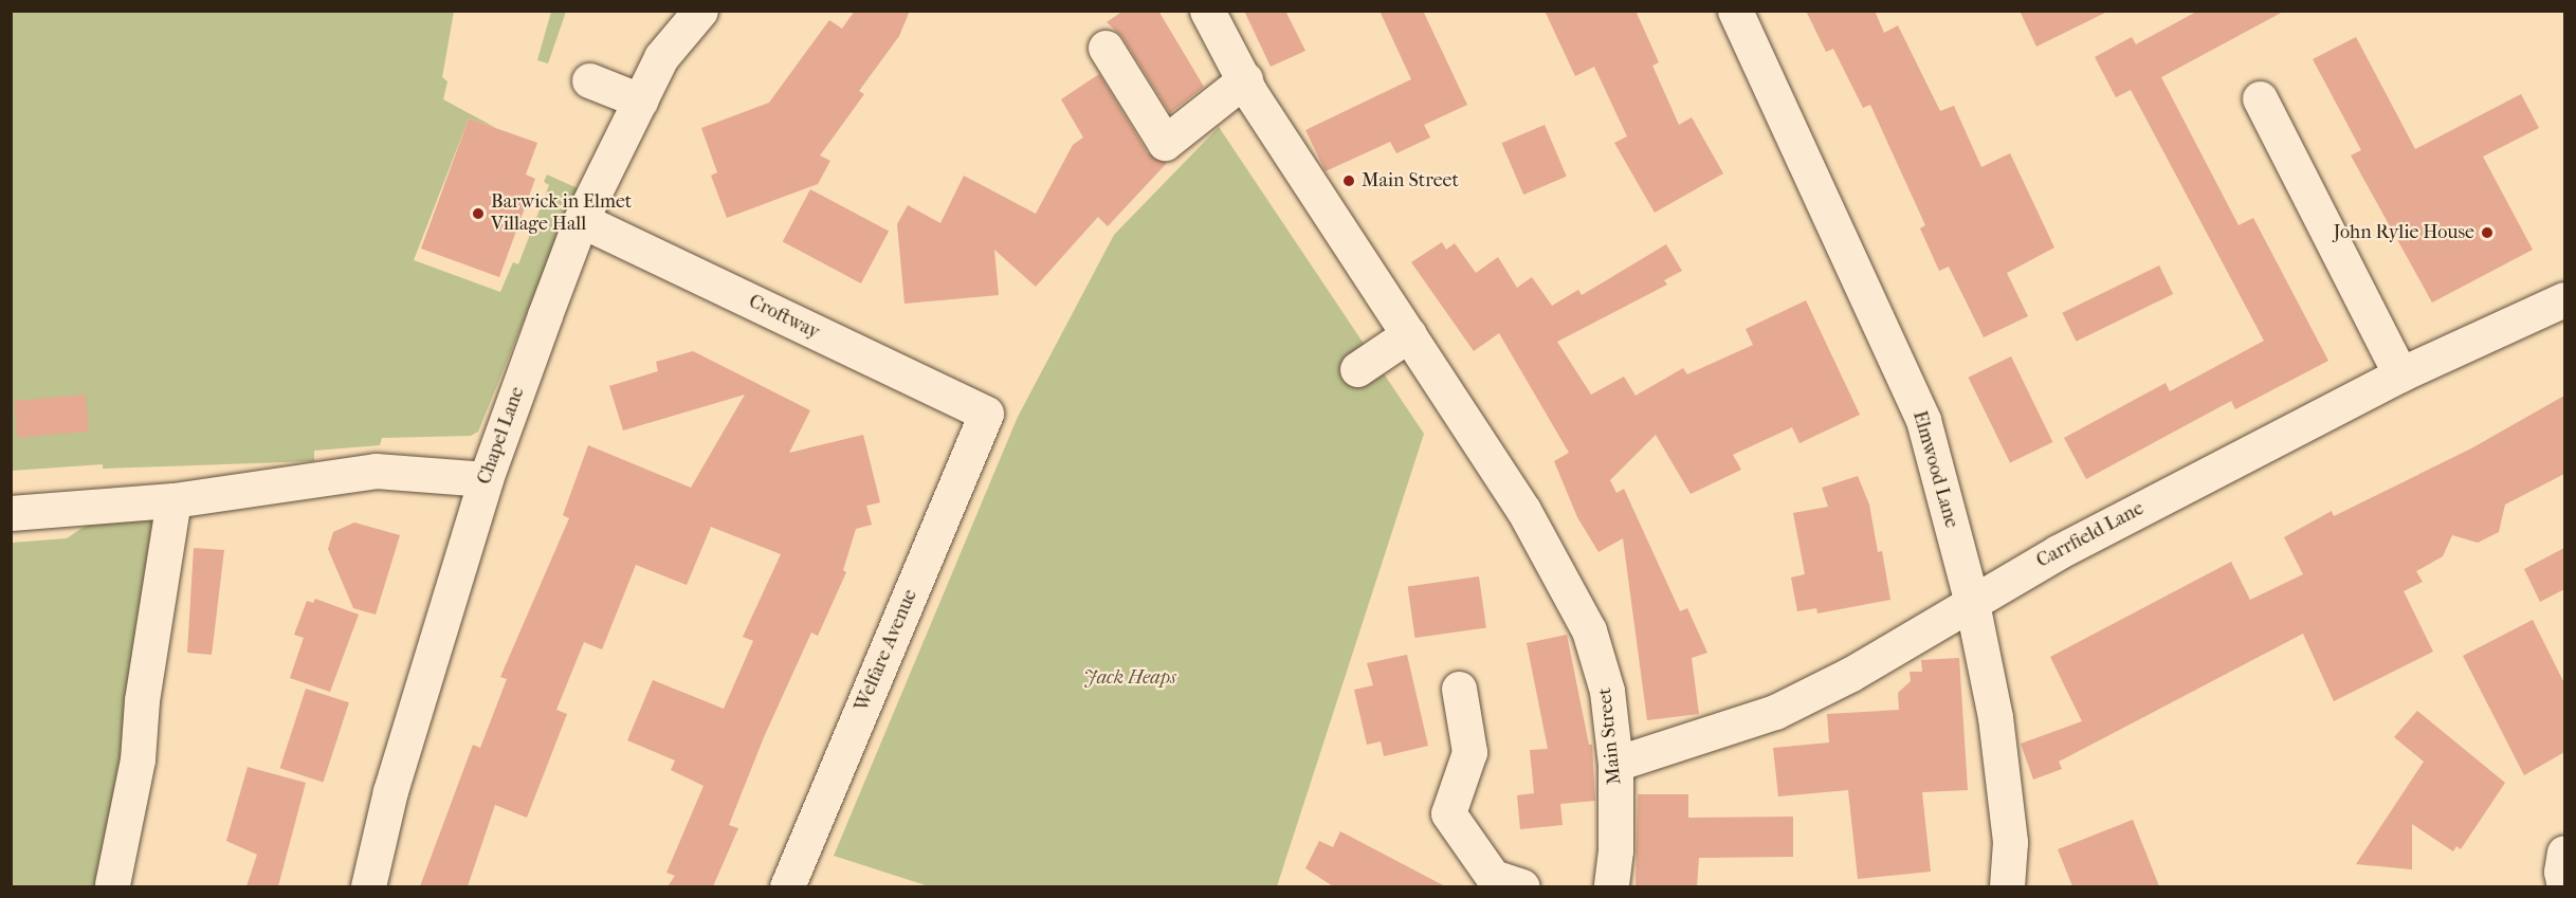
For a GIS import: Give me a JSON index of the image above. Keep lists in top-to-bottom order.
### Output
{
  "streets": {
    "street": [
      "Croftway",
      "Chapel Lane",
      "Elmwood Lane",
      "Carrfield Lane",
      "Welfare Avenue",
      "Main Street"
    ]
  },
  "crossings": [
    ["Croftway", "Chapel Lane"],
    ["Croftway", "Welfare Avenue"],
    ["Elmwood Lane", "Carrfield Lane"],
    ["Carrfield Lane", "Main Street"]
  ],
  "parks": ["Jack Heaps"],
  "places": ["Main Street", "Barwick in Elmet Village Hall", "John Rylie House"]
}
